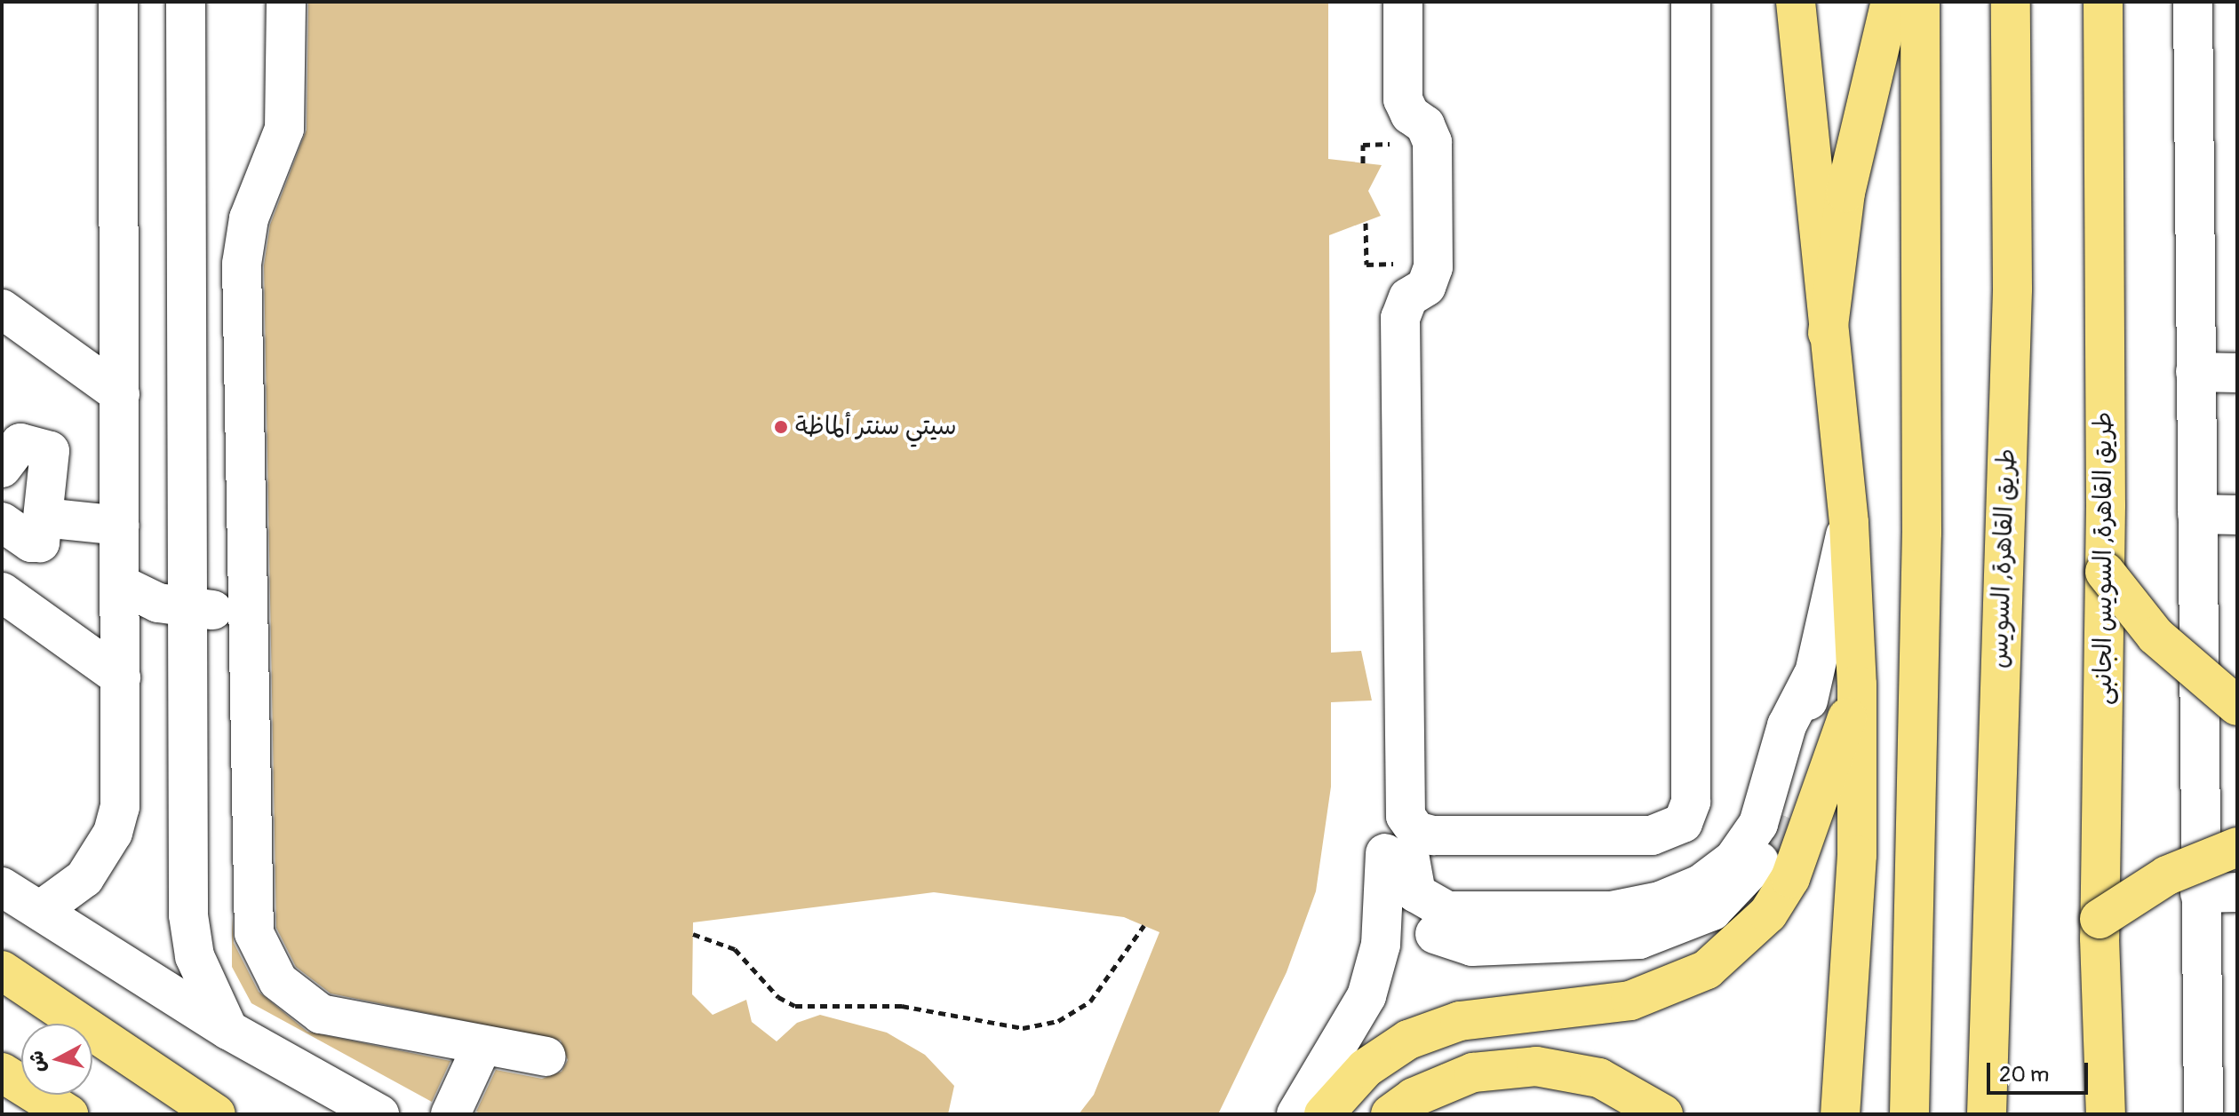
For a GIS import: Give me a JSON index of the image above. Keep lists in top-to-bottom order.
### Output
{
  "streets": {
    "main road": ["طريق القاهرة, السويس", "طريق القاهرة, السويس الجانبى"]
  },
  "places": ["سيتي سنتر ألماظة"],
  "scale_bar": "20 m",
  "north": "left"
}
